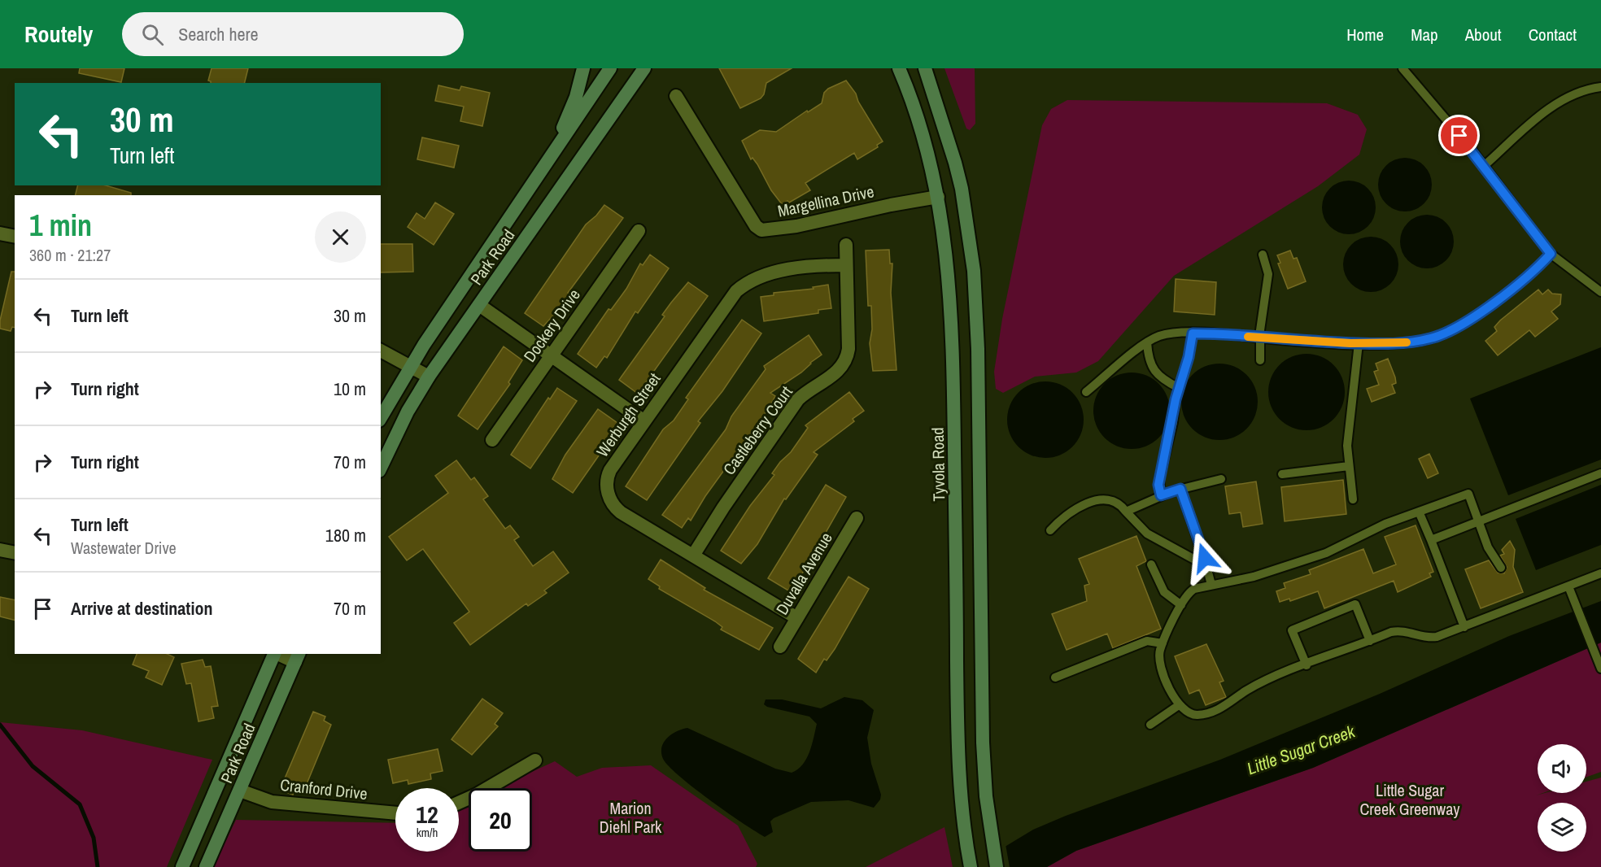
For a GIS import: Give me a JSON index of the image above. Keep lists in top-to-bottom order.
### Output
{
  "streets": {
    "main road": ["Park Road", "Tyvola Road"],
    "street": [
      "Margellina Drive",
      "Dockery Drive",
      "Werburgh Street",
      "Castleberry Court",
      "Duvalla Avenue",
      "Cranford Drive"
    ]
  },
  "crossings": [
    ["Margellina Drive", "Tyvola Road"],
    ["Park Road", "Cranford Drive"],
    ["Werburgh Street", "Castleberry Court"],
    ["Werburgh Street", "Duvalla Avenue"]
  ],
  "water": ["Little Sugar Creek"],
  "parks": ["Little Sugar Creek Greenway", "Marion Diehl Park"],
  "page": {
    "header": "Routely",
    "search": "Search here",
    "nav": [
      "Home",
      "Map",
      "About",
      "Contact"
    ],
    "turn": ["30 m", "Turn left"],
    "heading": ["1 min", "360 m · 21:27"],
    "list": [
      {
        "name": "Turn left",
        "value": "30 m"
      },
      {
        "name": "Turn right",
        "value": "10 m"
      },
      {
        "name": "Turn right",
        "value": "70 m"
      },
      {
        "name": "Turn left",
        "note": "Wastewater Drive",
        "value": "180 m"
      },
      {
        "name": "Arrive at destination",
        "value": "70 m"
      }
    ],
    "speed": "12 km/h",
    "limit": "20"
  }
}
